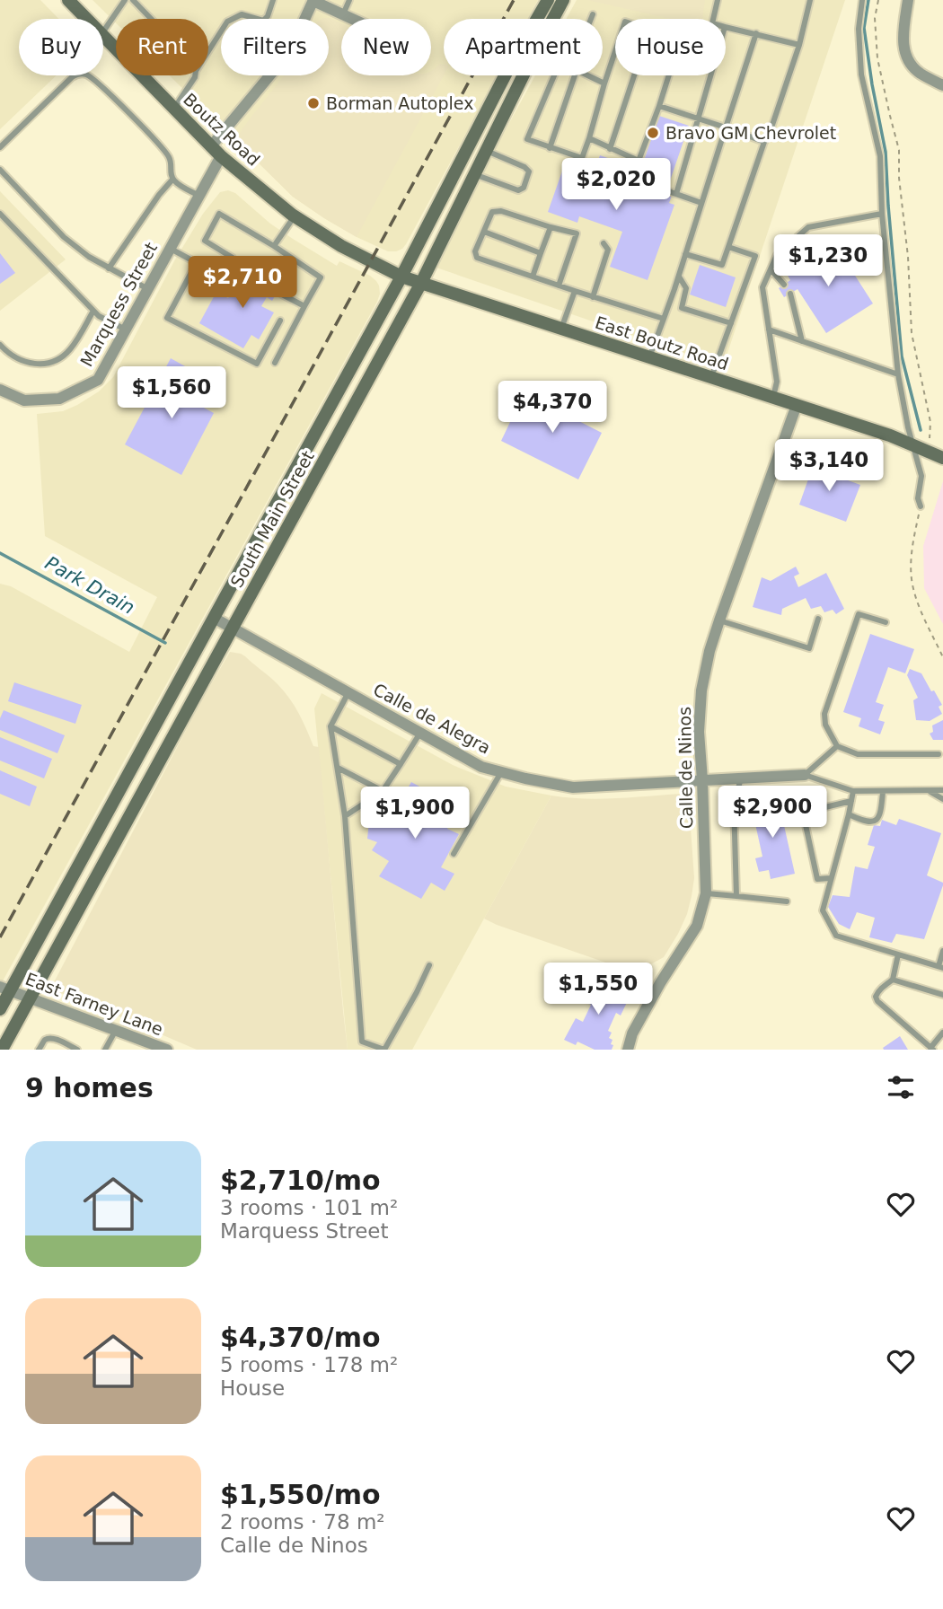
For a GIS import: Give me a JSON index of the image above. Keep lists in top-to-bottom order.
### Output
{
  "streets": {
    "main road": ["Boutz Road", "East Boutz Road", "South Main Street"],
    "street": [
      "Marquess Street",
      "Calle de Alegra",
      "Calle de Ninos",
      "East Farney Lane"
    ]
  },
  "crossings": [
    ["Boutz Road", "Marquess Street"],
    ["Boutz Road", "East Boutz Road"],
    ["East Boutz Road", "South Main Street"],
    ["East Boutz Road", "Calle de Ninos"],
    ["South Main Street", "Calle de Alegra"],
    ["South Main Street", "East Farney Lane"],
    ["Calle de Alegra", "Calle de Ninos"]
  ],
  "water": ["Park Drain"],
  "places": ["Borman Autoplex", "Bravo GM Chevrolet"],
  "page": {
    "chip": [
      "Buy",
      "Rent",
      "Filters",
      "New",
      "Apartment",
      "House"
    ],
    "price": [
      "$2,020",
      "$1,230",
      "$2,710",
      "$1,560",
      "$4,370",
      "$3,140",
      "$2,900",
      "$1,900",
      "$1,550"
    ],
    "heading": "9 homes",
    "list": [
      {
        "name": "$2,710/mo",
        "note": "3 rooms · 101 m² · Marquess Street"
      },
      {
        "name": "$4,370/mo",
        "note": "5 rooms · 178 m² · House"
      },
      {
        "name": "$1,550/mo",
        "note": "2 rooms · 78 m² · Calle de Ninos"
      }
    ]
  }
}
